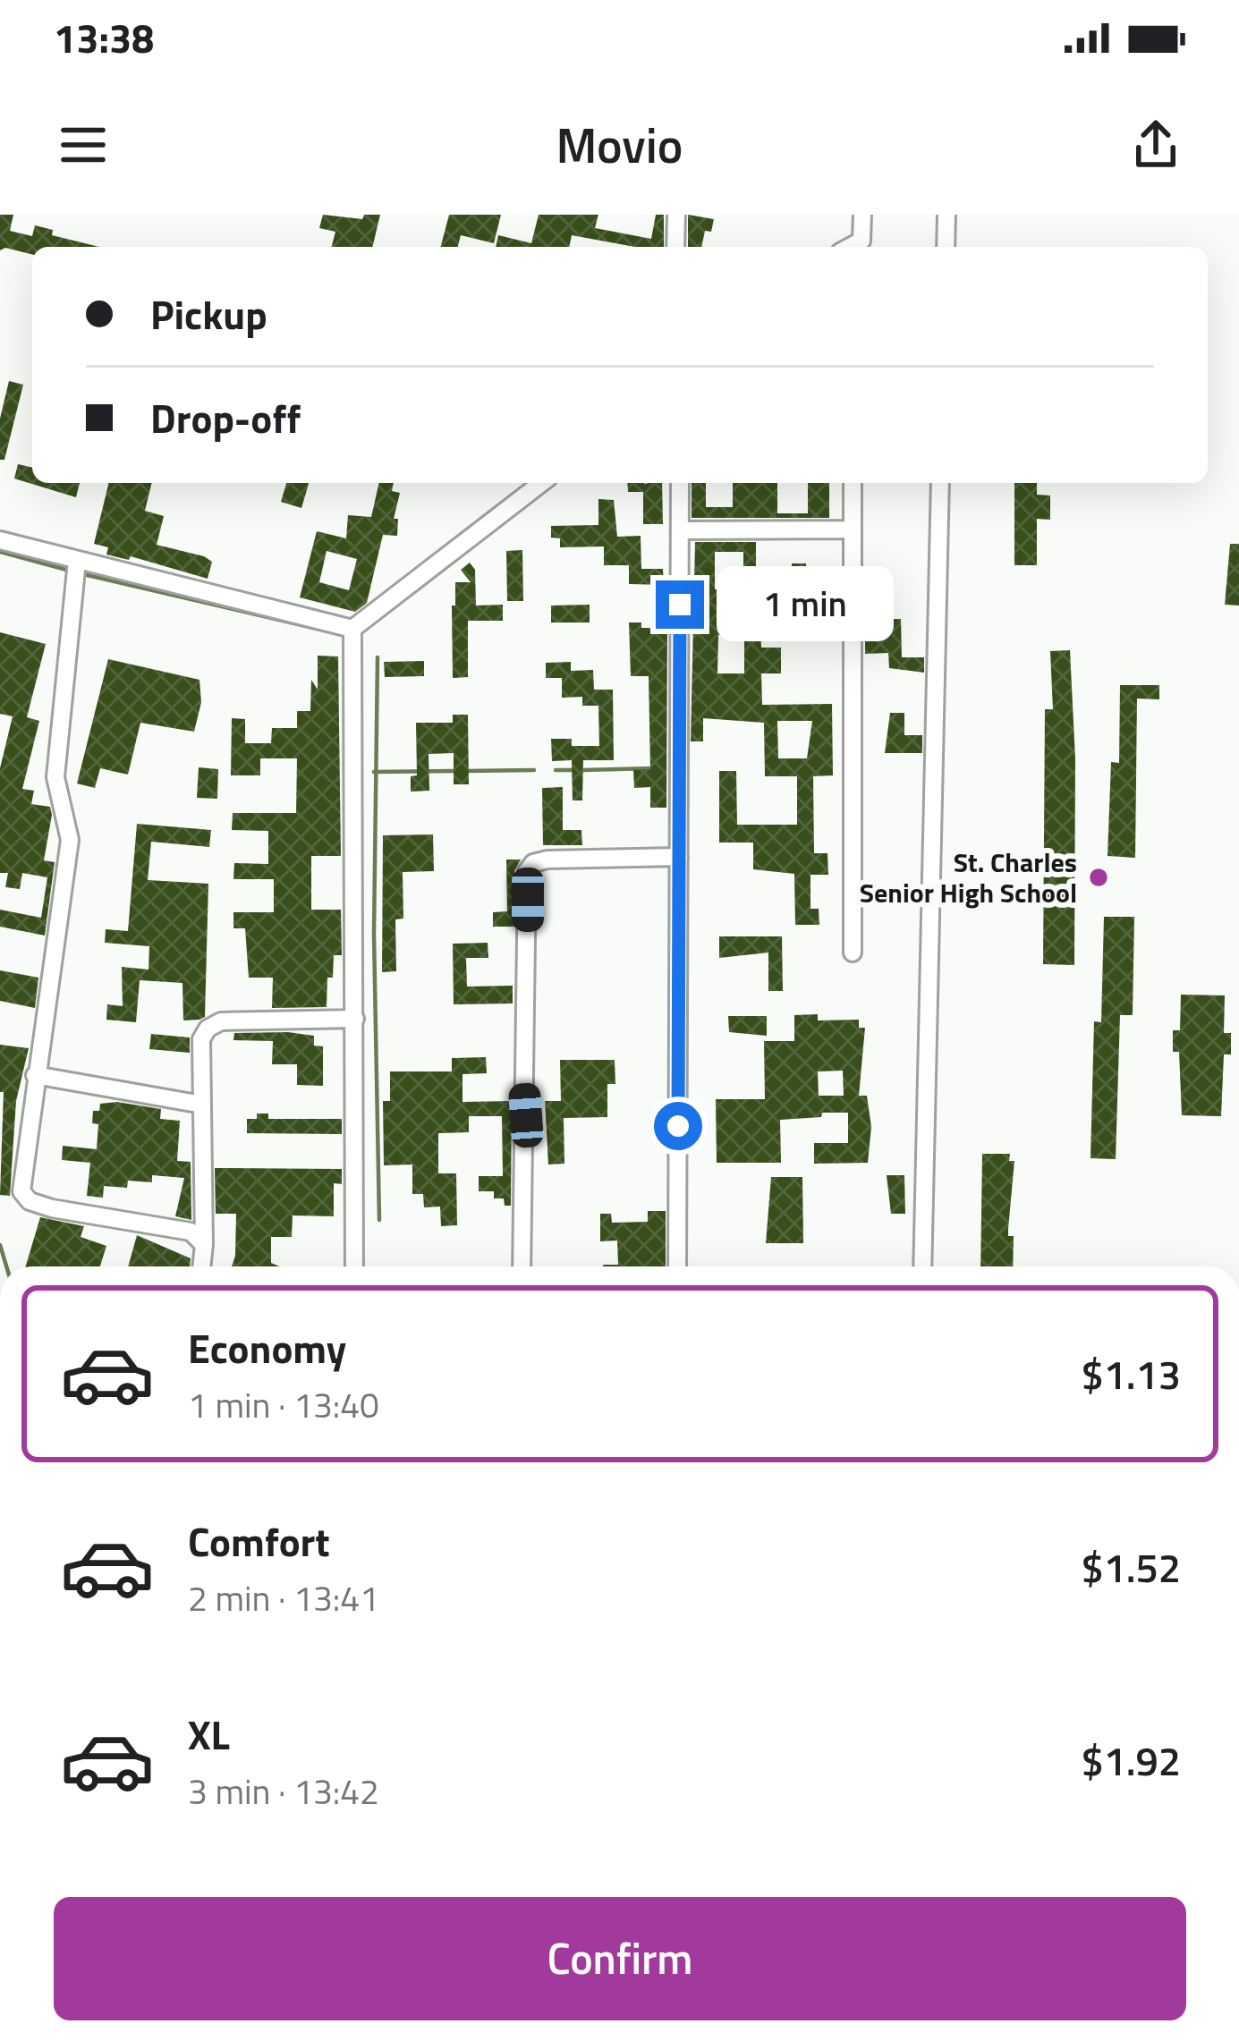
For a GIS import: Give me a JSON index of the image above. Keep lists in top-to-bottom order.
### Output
{
  "places": ["St. Charles Senior High School"],
  "page": {
    "status": "13:38",
    "header": "Movio",
    "banner": ["Pickup", "Drop-off"],
    "bubble": "1 min",
    "list": [
      {
        "name": "Economy",
        "note": "1 min · 13:40",
        "value": "$1.13"
      },
      {
        "name": "Comfort",
        "note": "2 min · 13:41",
        "value": "$1.52"
      },
      {
        "name": "XL",
        "note": "3 min · 13:42",
        "value": "$1.92"
      }
    ],
    "buttons": "Confirm"
  }
}
